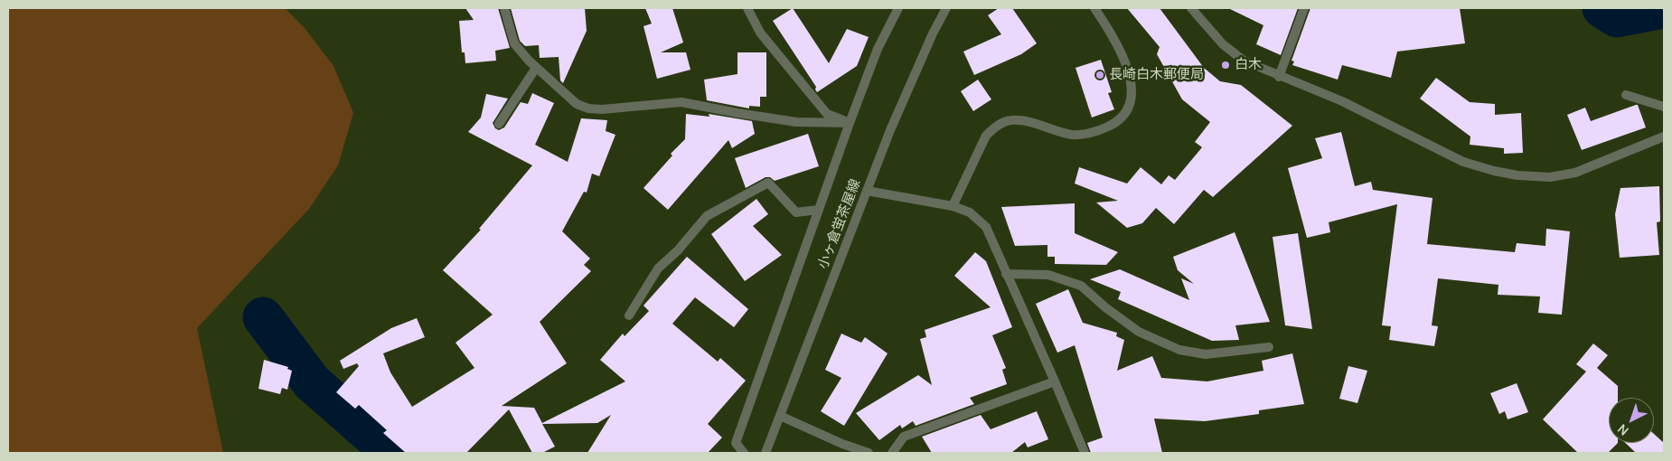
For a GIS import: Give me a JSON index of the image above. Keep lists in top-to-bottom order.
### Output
{
  "streets": {
    "street": ["小ヶ倉蛍茶屋線"]
  },
  "places": ["白木", "長崎白木郵便局"],
  "north": "bottom left"
}
